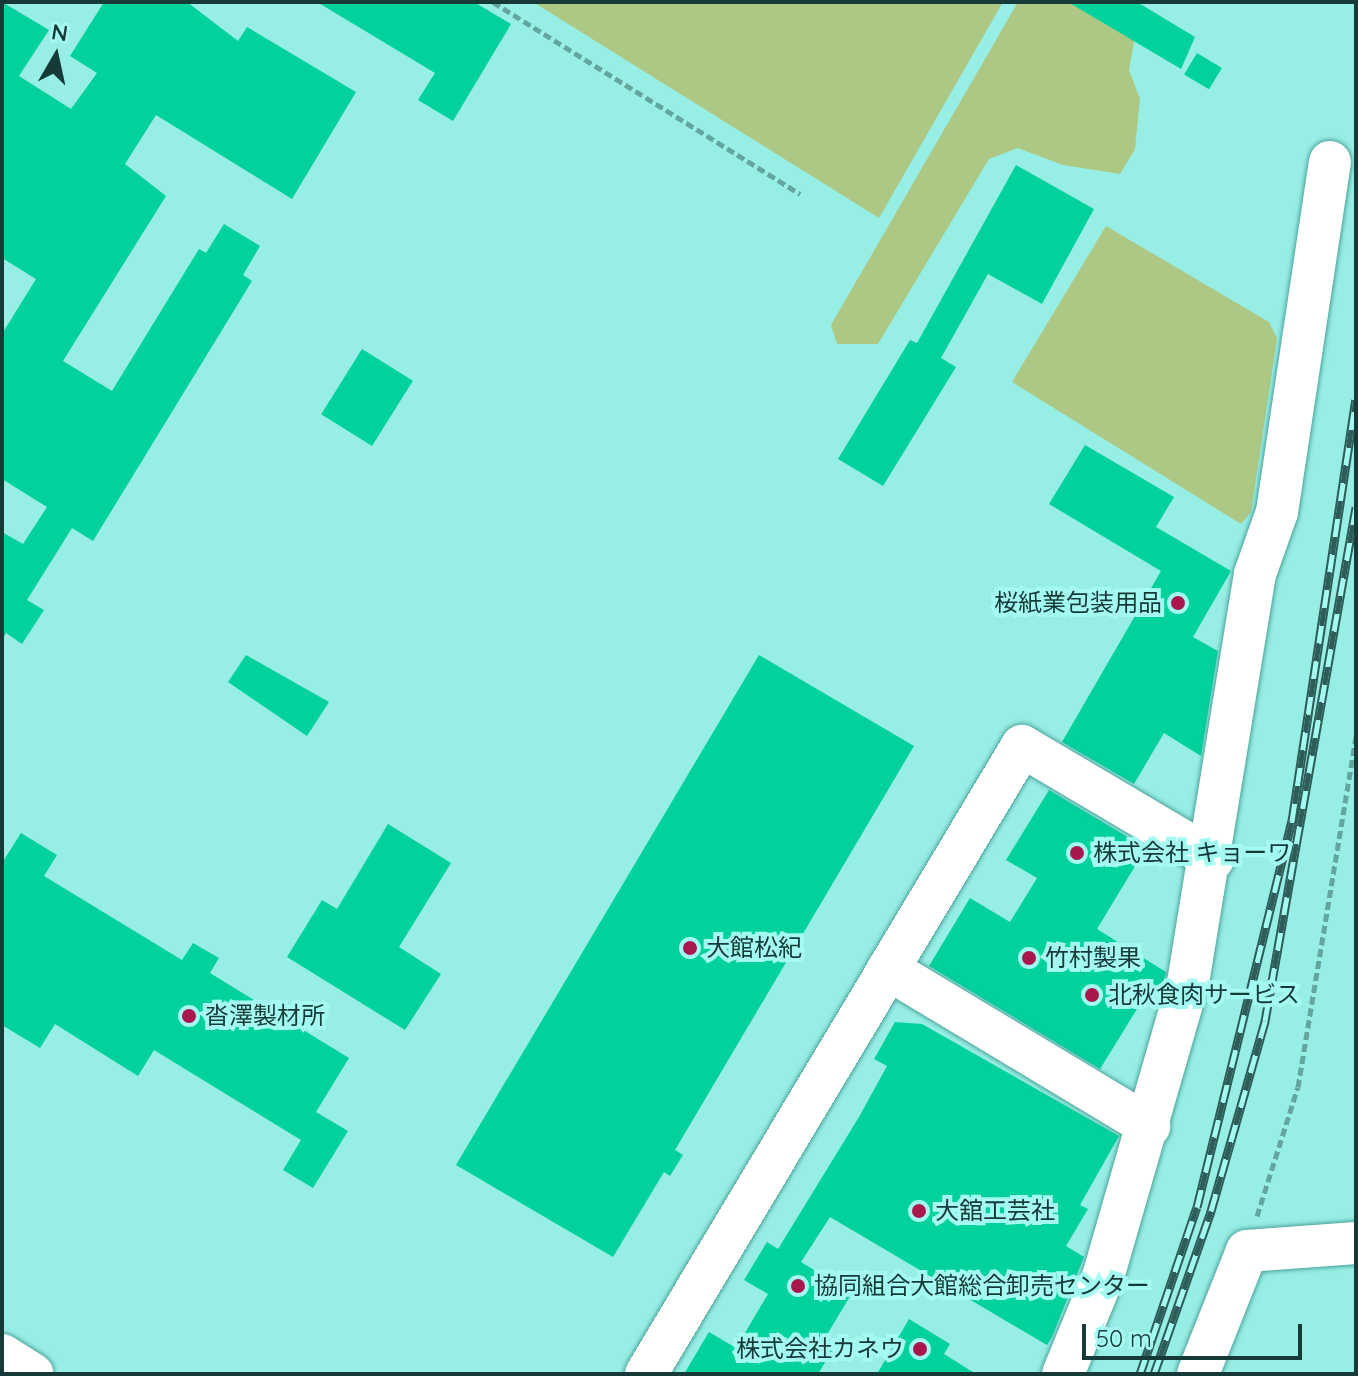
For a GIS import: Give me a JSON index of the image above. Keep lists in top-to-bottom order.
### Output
{
  "places": [
    "桜紙業包装用品",
    "株式会社 キョーワ",
    "大館松紀",
    "竹村製果",
    "北秋食肉サービス",
    "沓澤製材所",
    "大舘工芸社",
    "協同組合大館総合卸売センター",
    "株式会社カネウ"
  ],
  "scale_bar": "50 m",
  "north": "top"
}
